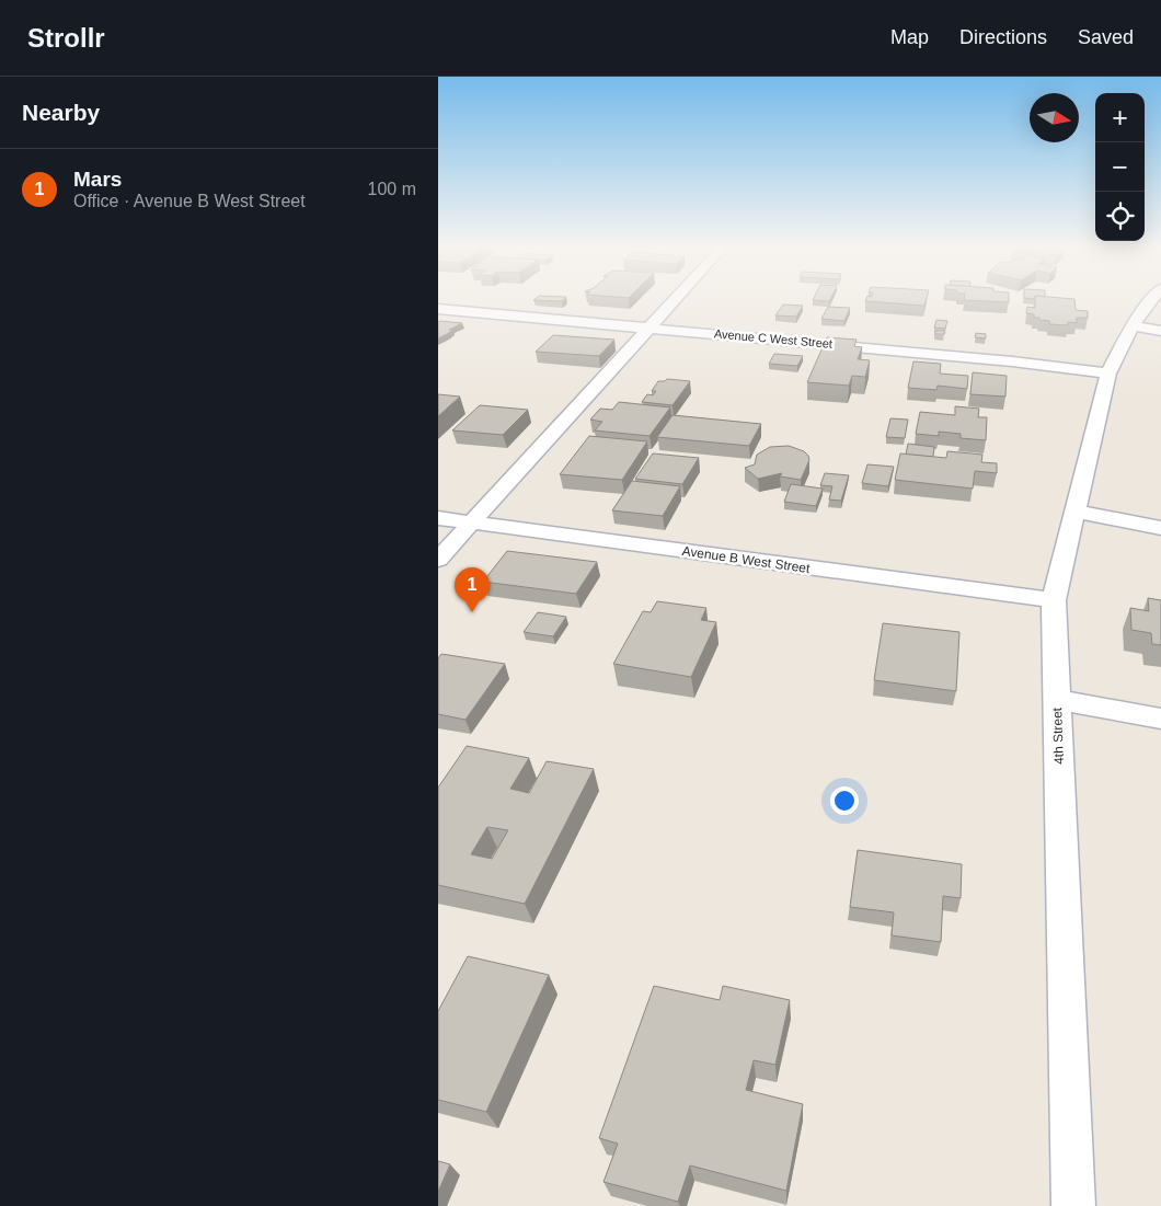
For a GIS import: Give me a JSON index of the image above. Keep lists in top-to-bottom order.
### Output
{
  "streets": {
    "street": ["Avenue C West Street", "Avenue B West Street", "4th Street"]
  },
  "crossings": [
    ["Avenue C West Street", "4th Street"],
    ["Avenue B West Street", "4th Street"]
  ],
  "north": "right",
  "page": {
    "header": "Strollr",
    "nav": ["Map", "Directions", "Saved"],
    "heading": "Nearby",
    "map_buttons": ["+", "−"],
    "list": [
      {
        "mark": "1",
        "name": "Mars",
        "note": "Office · Avenue B West Street",
        "value": "100 m"
      }
    ],
    "pins": "1"
  }
}
